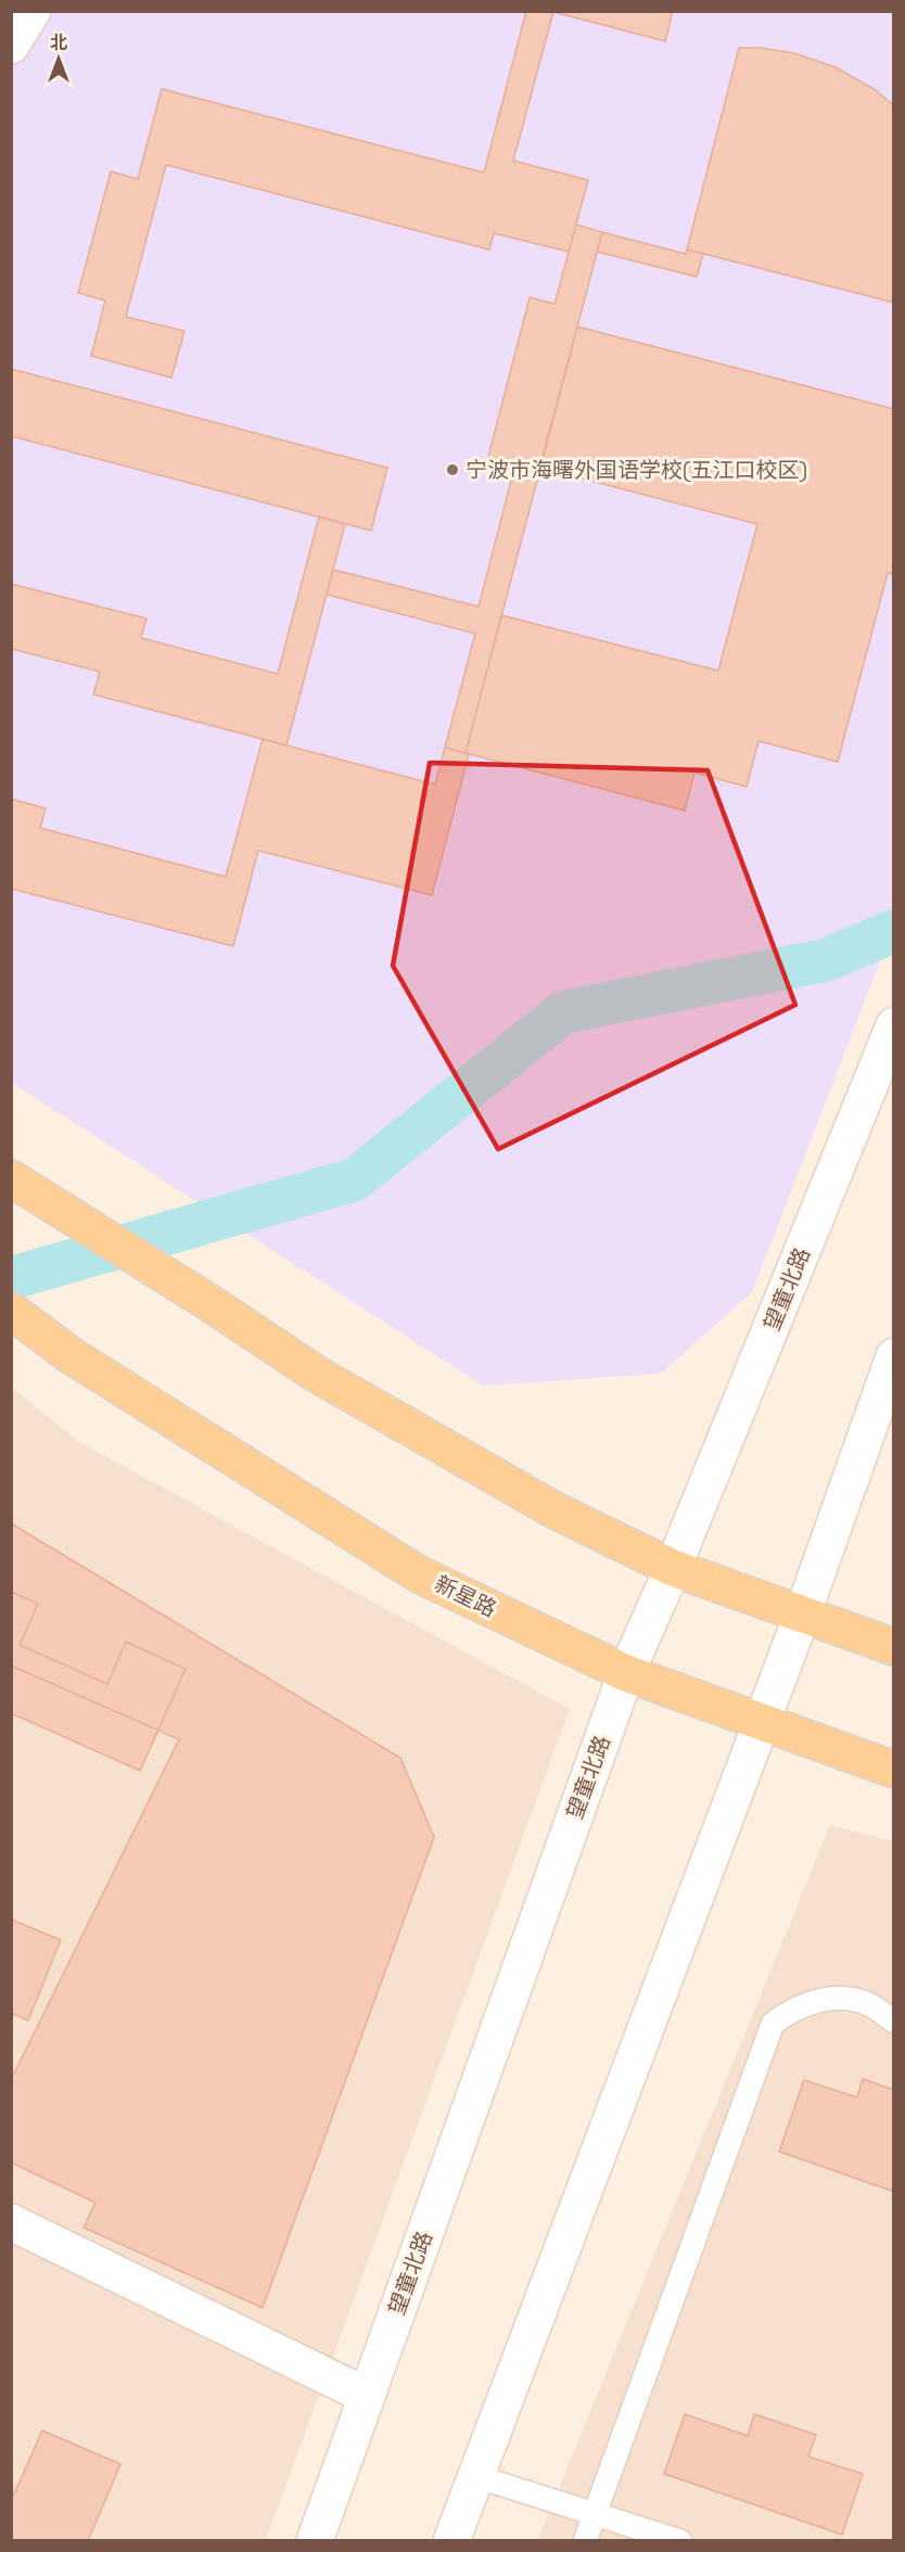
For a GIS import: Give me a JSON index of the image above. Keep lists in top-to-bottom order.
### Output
{
  "streets": {
    "main road": ["望童北路", "新星路"]
  },
  "crossings": [
    ["望童北路", "新星路"]
  ],
  "places": ["宁波市海曙外国语学校(五江口校区)"],
  "north": "top"
}
